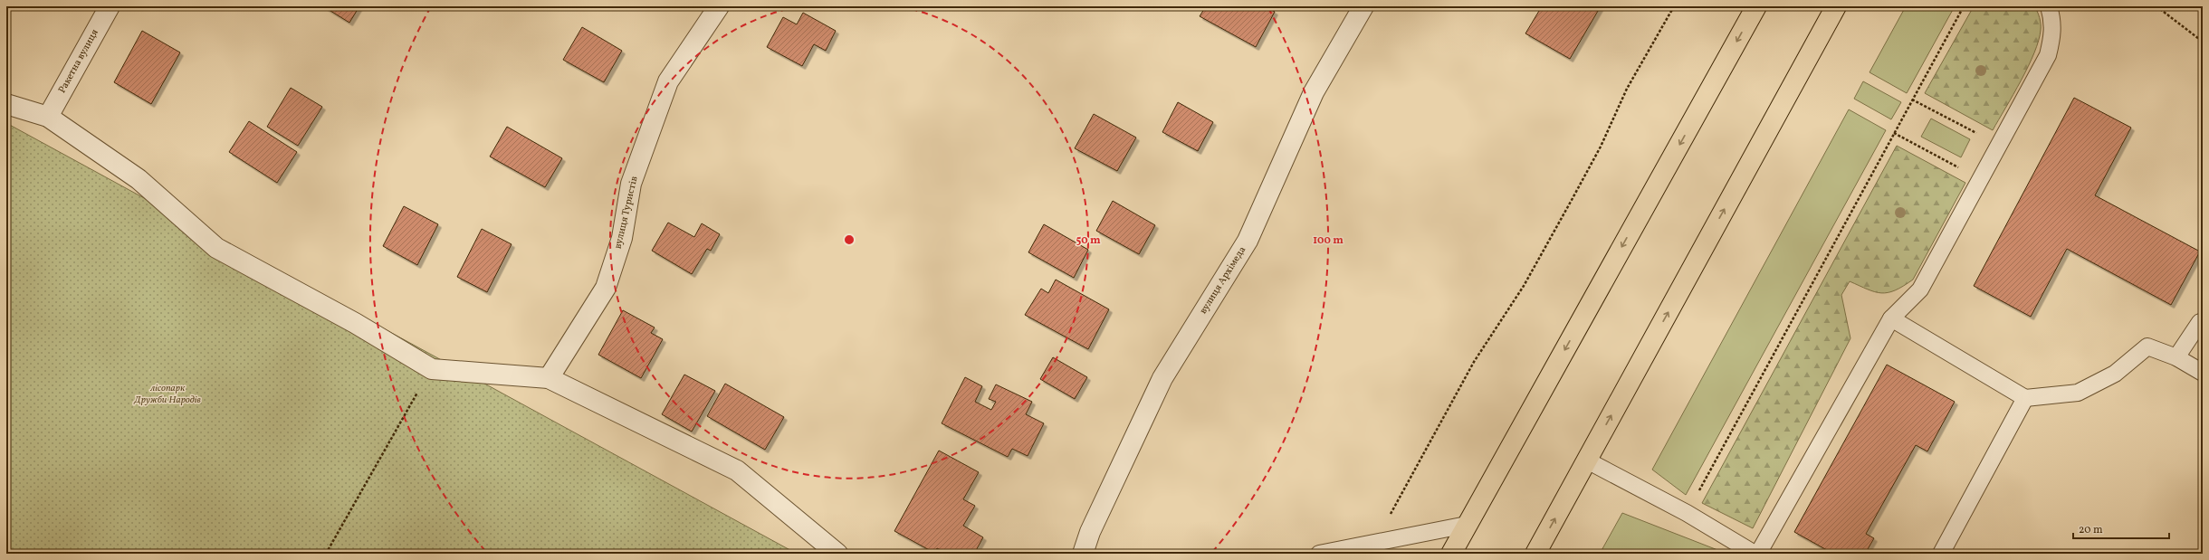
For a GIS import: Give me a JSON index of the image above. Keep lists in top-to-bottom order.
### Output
{
  "streets": {
    "street": ["Ракетна вулиця", "вулиця Туристів", "вулиця Архімеда"]
  },
  "parks": ["лісопарк Дружби Народів"],
  "scale_bar": "20 m",
  "rings": ["50 m", "100 m"]
}
